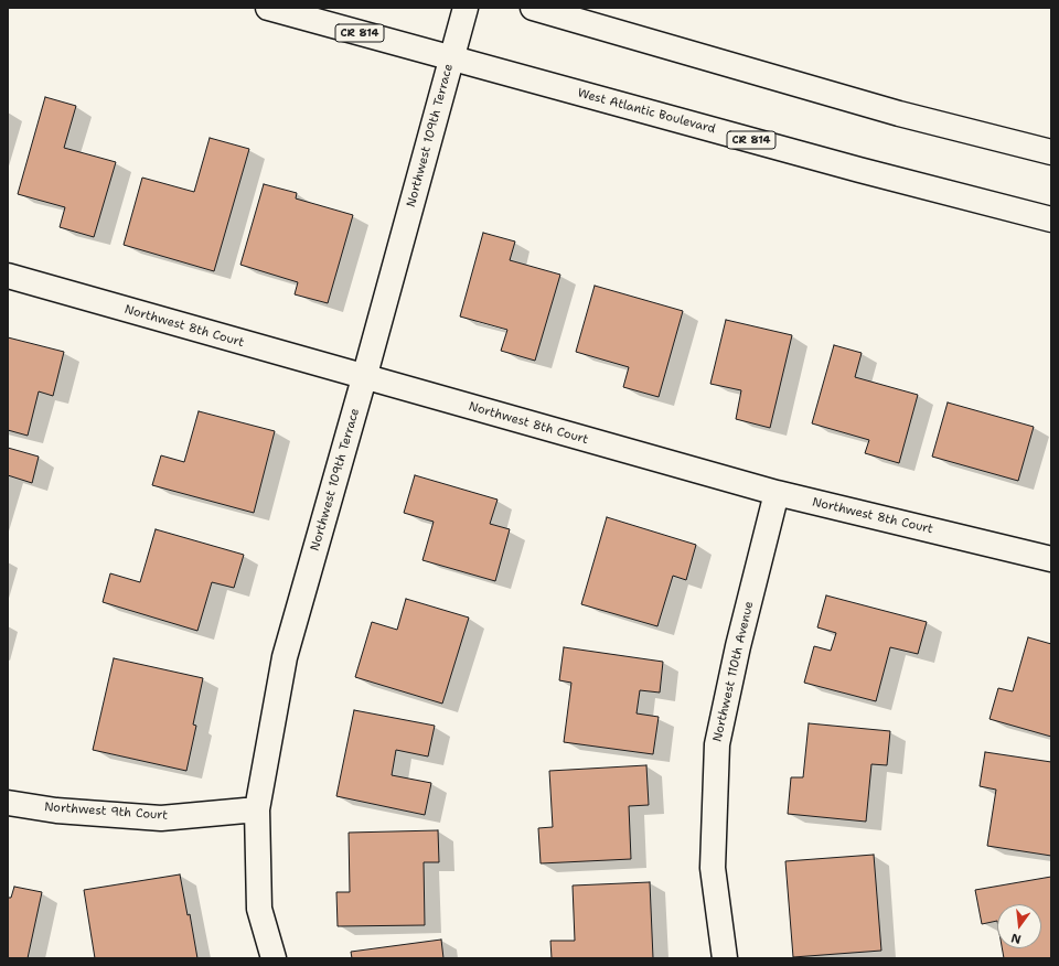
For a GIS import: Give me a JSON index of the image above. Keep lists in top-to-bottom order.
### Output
{
  "streets": {
    "street": [
      "CR 814",
      "West Atlantic Boulevard",
      "Northwest 109th Terrace",
      "Northwest 8th Court",
      "Northwest 110th Avenue",
      "Northwest 9th Court"
    ]
  },
  "crossings": [
    ["West Atlantic Boulevard", "Northwest 109th Terrace"],
    ["Northwest 109th Terrace", "Northwest 8th Court"],
    ["Northwest 109th Terrace", "Northwest 9th Court"],
    ["Northwest 8th Court", "Northwest 110th Avenue"]
  ],
  "north": "bottom"
}
